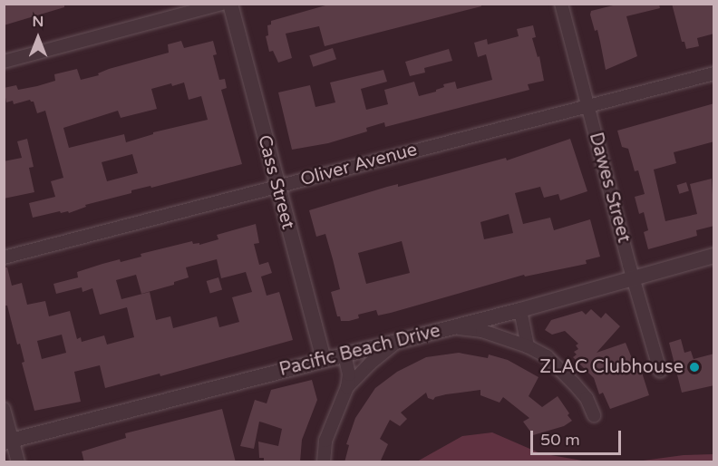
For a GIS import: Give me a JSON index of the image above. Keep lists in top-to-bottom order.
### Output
{
  "streets": {
    "street": [
      "Oliver Avenue",
      "Cass Street",
      "Dawes Street",
      "Pacific Beach Drive"
    ]
  },
  "crossings": [
    ["Oliver Avenue", "Cass Street"],
    ["Oliver Avenue", "Dawes Street"],
    ["Cass Street", "Pacific Beach Drive"],
    ["Dawes Street", "Pacific Beach Drive"]
  ],
  "places": ["ZLAC Clubhouse"],
  "scale_bar": "50 m",
  "north": "top"
}
